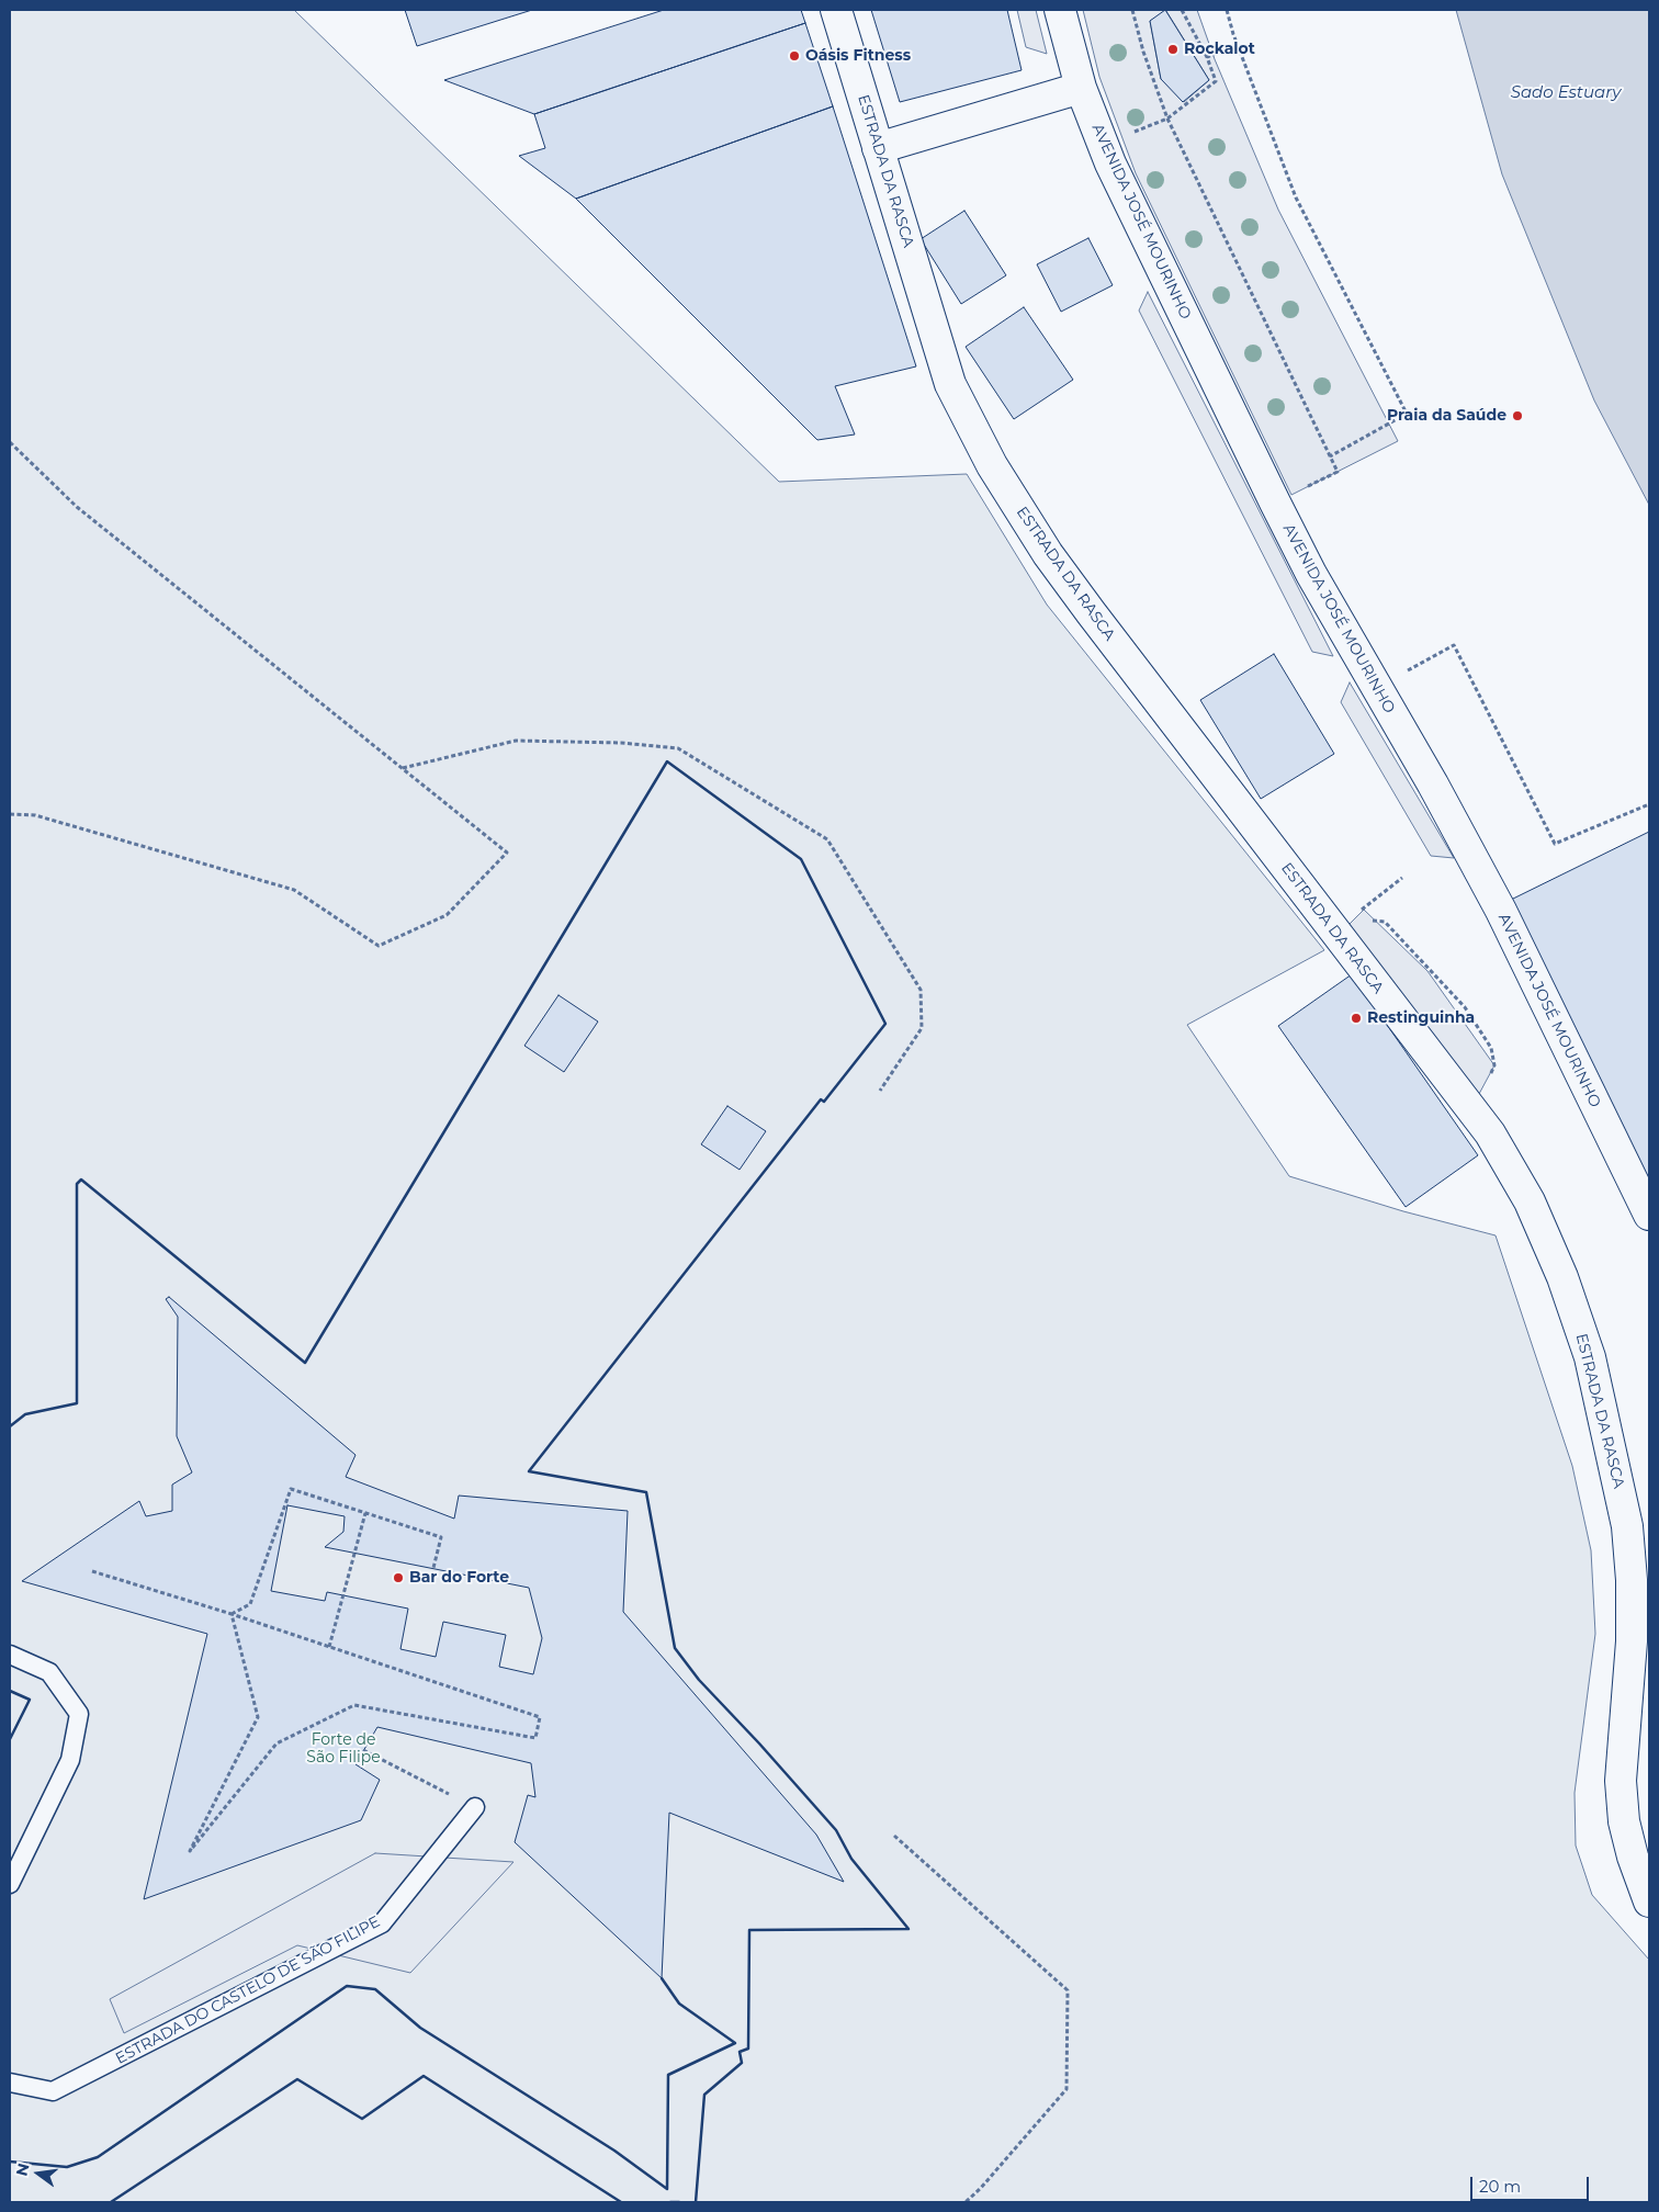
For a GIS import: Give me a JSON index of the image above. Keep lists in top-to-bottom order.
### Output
{
  "streets": {
    "main road": ["ESTRADA DA RASCA", "AVENIDA JOSÉ MOURINHO"],
    "lane": ["ESTRADA DO CASTELO DE SÃO FILIPE"]
  },
  "water": ["Sado Estuary"],
  "parks": ["Forte de São Filipe"],
  "places": [
    "Rockalot",
    "Oásis Fitness",
    "Praia da Saúde",
    "Restinguinha",
    "Bar do Forte"
  ],
  "scale_bar": "20 m",
  "north": "left"
}
